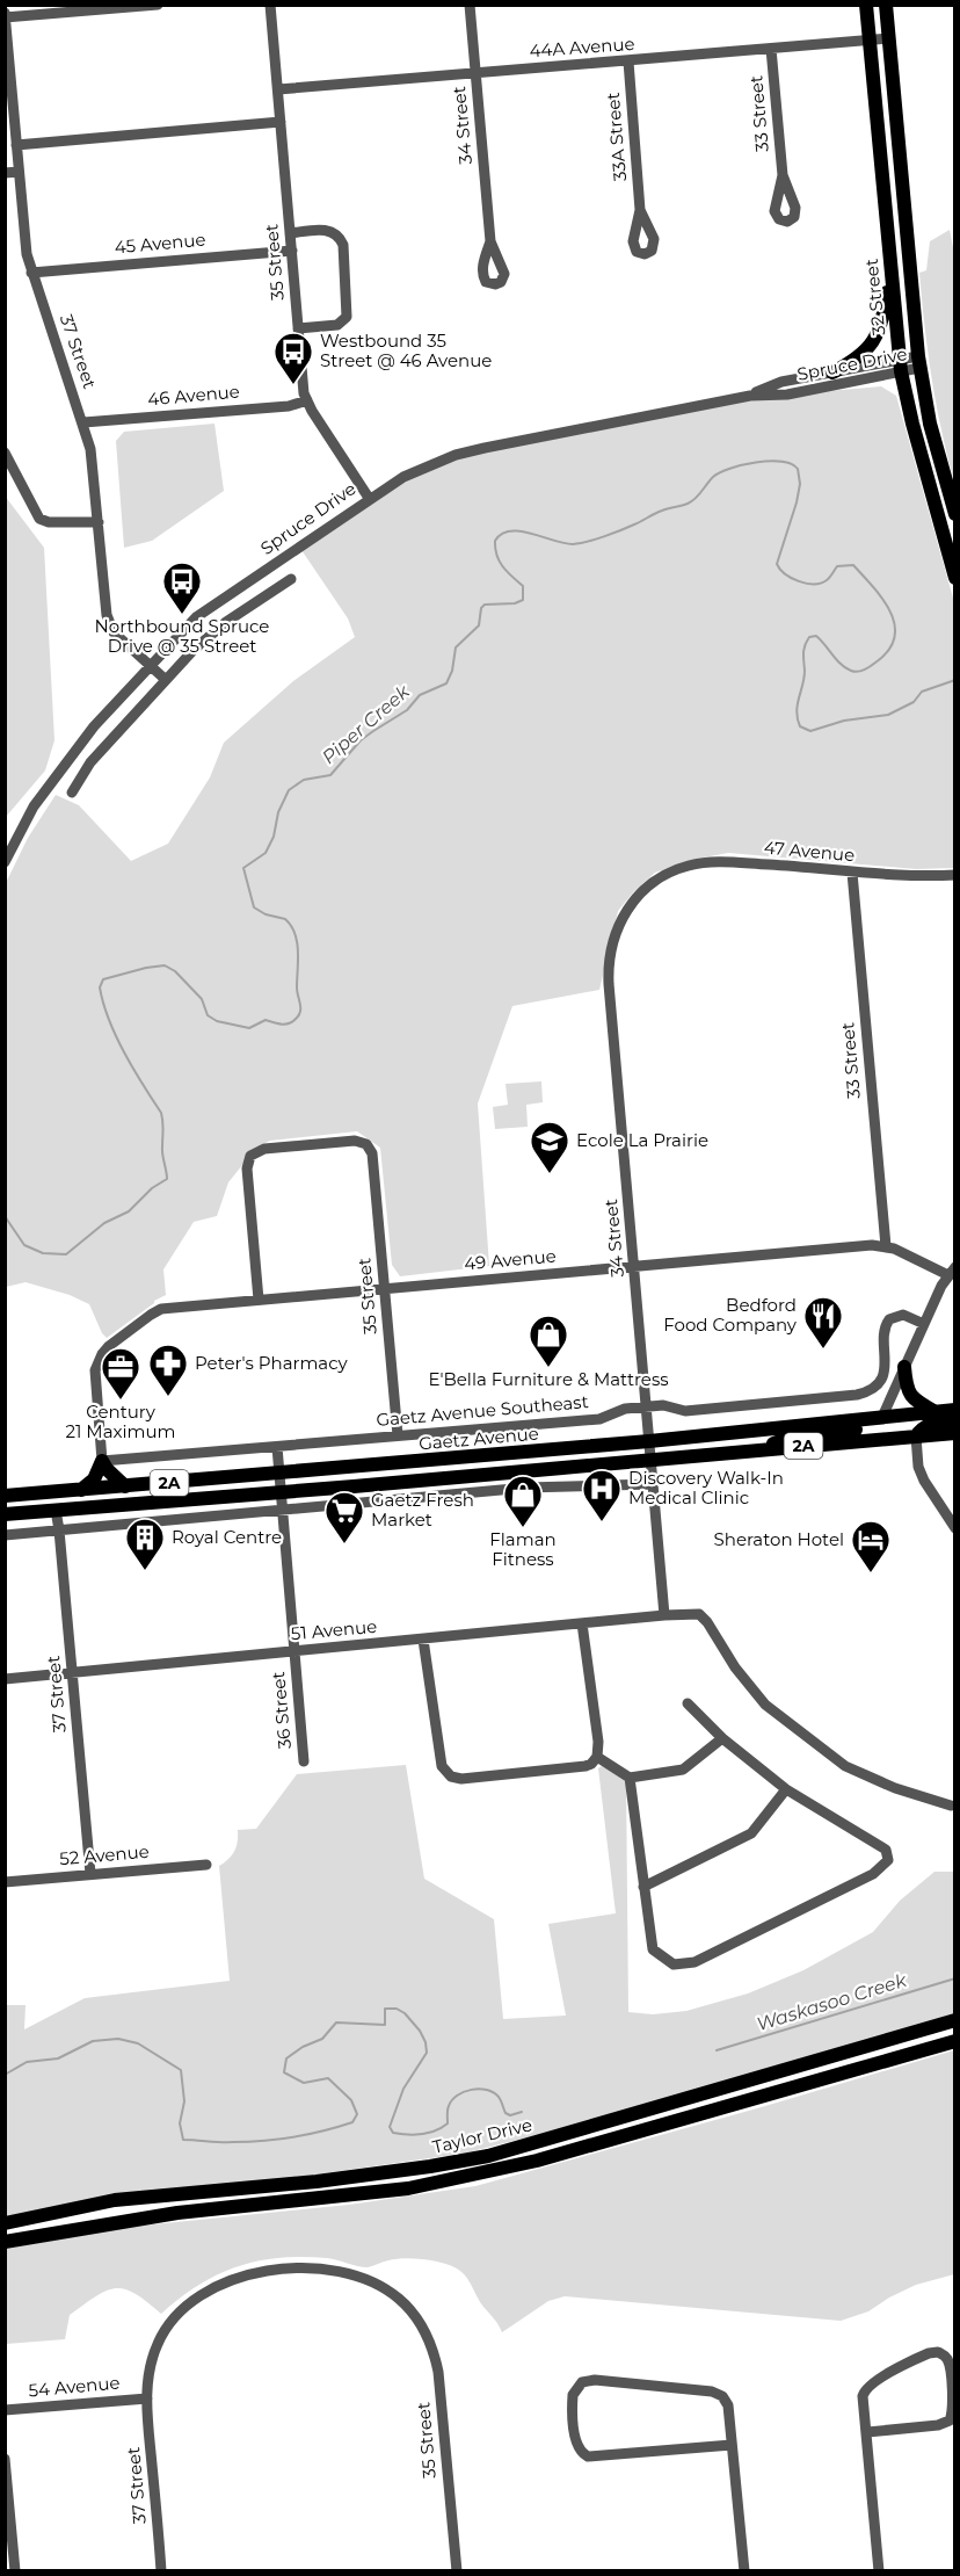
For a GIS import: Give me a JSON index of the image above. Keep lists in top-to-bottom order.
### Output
{
  "streets": {
    "main road": [
      "32 Street",
      "Gaetz Avenue",
      "2A",
      "Taylor Drive"
    ],
    "street": [
      "44A Avenue",
      "33 Street",
      "34 Street",
      "33A Street",
      "45 Avenue",
      "35 Street",
      "37 Street",
      "Spruce Drive",
      "46 Avenue",
      "47 Avenue",
      "49 Avenue",
      "Gaetz Avenue Southeast",
      "51 Avenue",
      "36 Street",
      "52 Avenue",
      "54 Avenue"
    ]
  },
  "crossings": [
    ["44A Avenue", "33 Street"],
    ["44A Avenue", "34 Street"],
    ["44A Avenue", "33A Street"],
    ["44A Avenue", "35 Street"],
    ["44A Avenue", "32 Street"],
    ["33 Street", "47 Avenue"],
    ["33 Street", "49 Avenue"],
    ["34 Street", "47 Avenue"],
    ["34 Street", "49 Avenue"],
    ["34 Street", "Gaetz Avenue Southeast"],
    ["34 Street", "Gaetz Avenue"],
    ["34 Street", "51 Avenue"],
    ["45 Avenue", "35 Street"],
    ["45 Avenue", "37 Street"],
    ["35 Street", "37 Street"],
    ["35 Street", "Spruce Drive"],
    ["35 Street", "46 Avenue"],
    ["35 Street", "49 Avenue"],
    ["35 Street", "Gaetz Avenue Southeast"],
    ["32 Street", "Spruce Drive"],
    ["37 Street", "Spruce Drive"],
    ["37 Street", "46 Avenue"],
    ["37 Street", "Gaetz Avenue"],
    ["37 Street", "51 Avenue"],
    ["37 Street", "52 Avenue"],
    ["37 Street", "54 Avenue"],
    ["49 Avenue", "Gaetz Avenue Southeast"],
    ["49 Avenue", "Gaetz Avenue"],
    ["Gaetz Avenue Southeast", "36 Street"],
    ["Gaetz Avenue", "36 Street"],
    ["51 Avenue", "36 Street"]
  ],
  "water": ["Piper Creek", "Waskasoo Creek"],
  "places": {
    "bus stop": ["Westbound 35 Street @ 46 Avenue", "Northbound Spruce Drive @ 35 Street"],
    "school or university": ["Ecole La Prairie"],
    "restaurant": ["Bedford Food Company"],
    "shop": ["E'Bella Furniture & Mattress", "Flaman Fitness"],
    "pharmacy": ["Peter's Pharmacy"],
    "office": ["Century 21 Maximum"],
    "hospital": ["Discovery Walk-In Medical Clinic"],
    "supermarket": ["Gaetz Fresh Market"],
    "building": ["Royal Centre"],
    "hotel": ["Sheraton Hotel"]
  }
}
